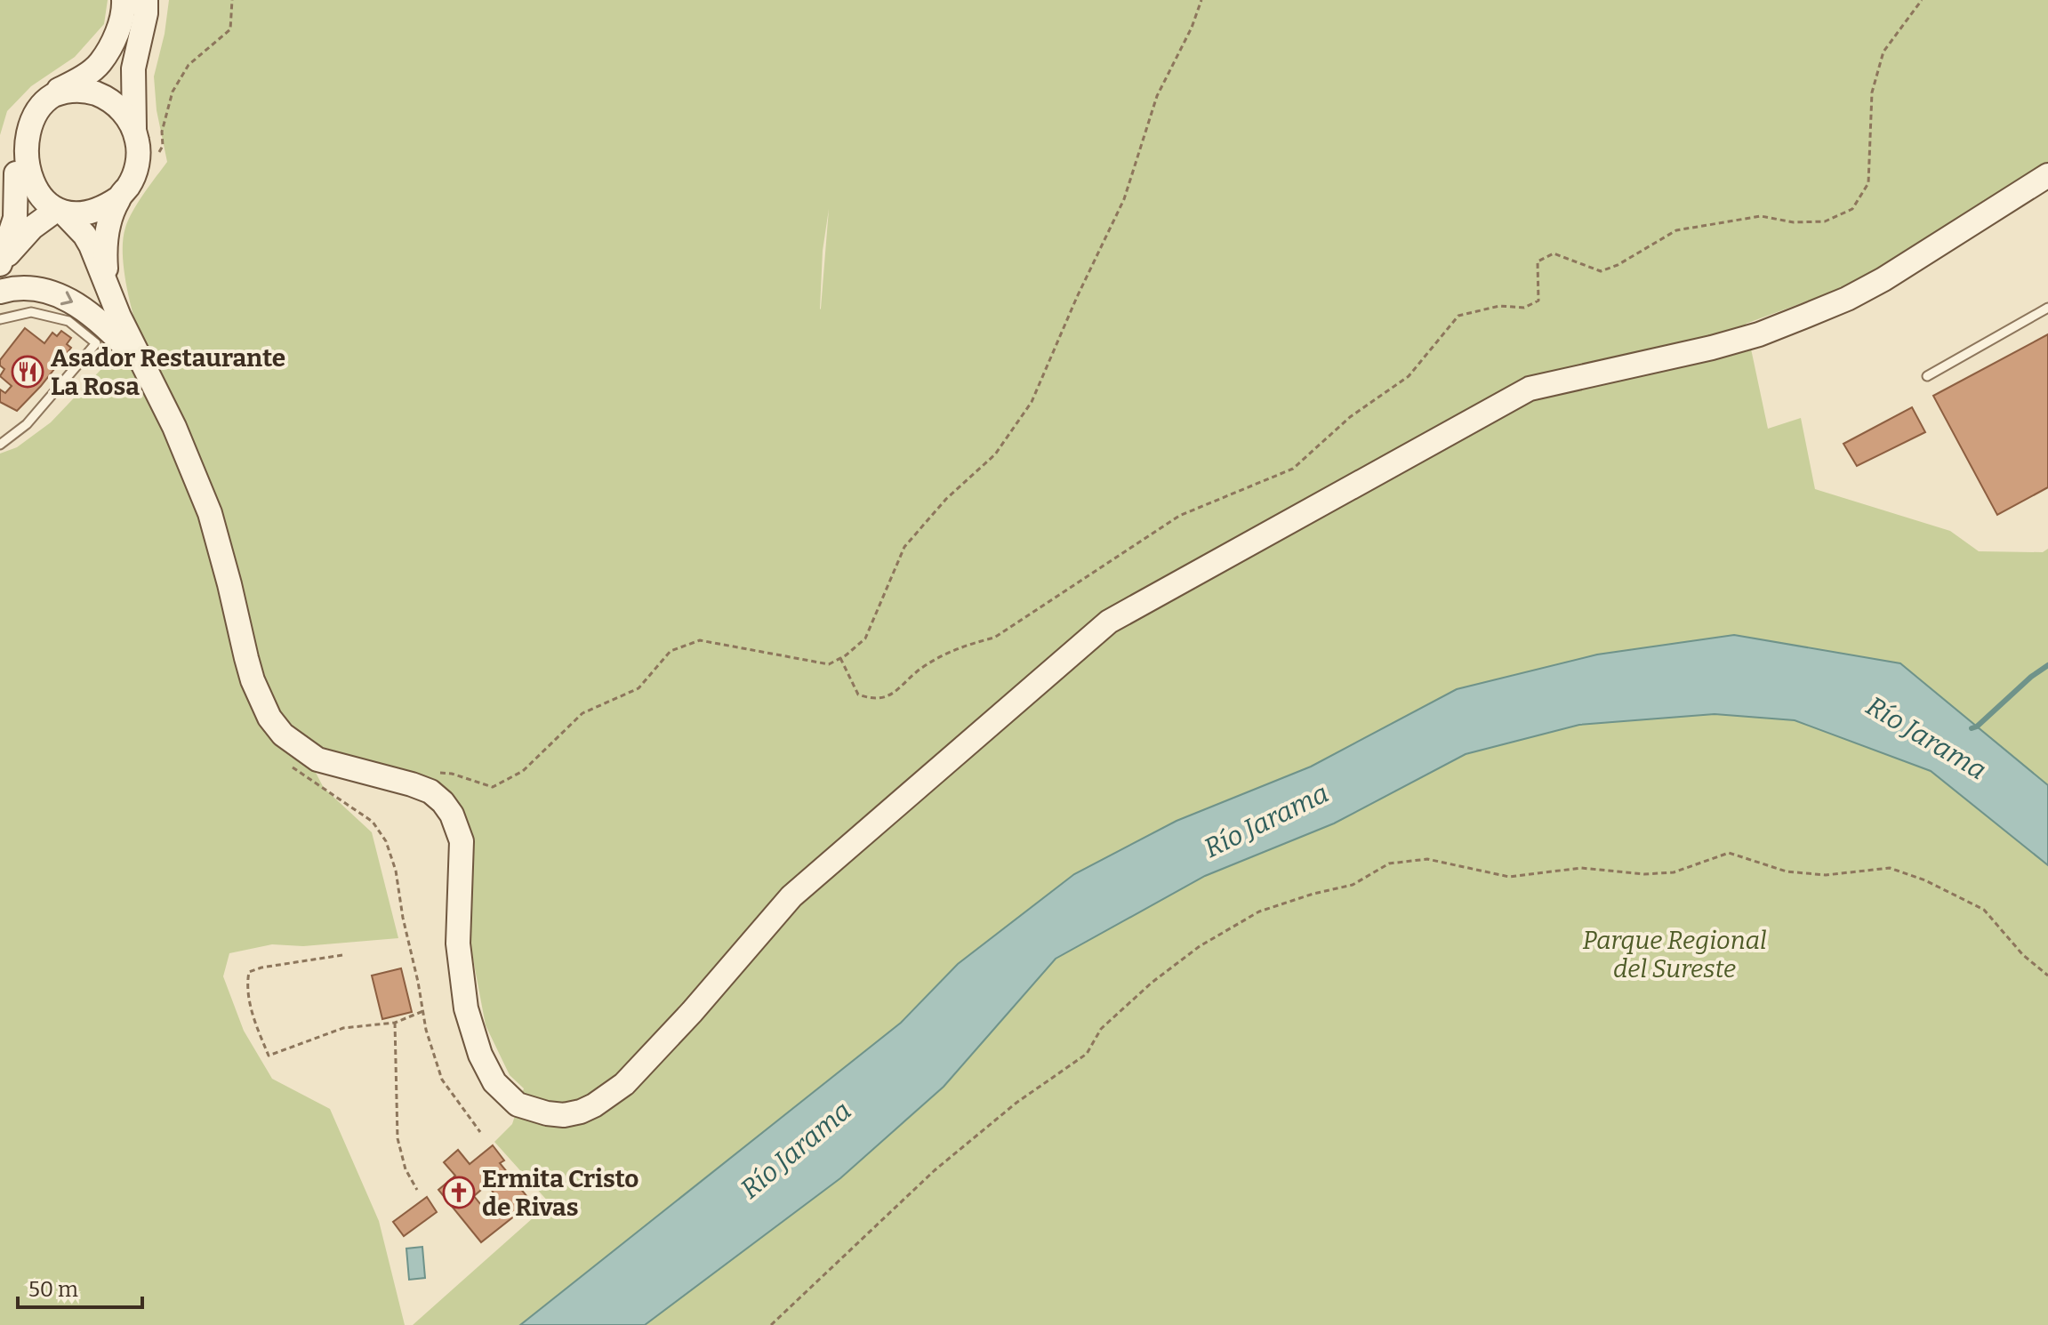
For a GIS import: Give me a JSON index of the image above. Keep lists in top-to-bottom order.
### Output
{
  "water": ["Río Jarama"],
  "parks": ["Parque Regional del Sureste"],
  "places": {
    "restaurant": ["Asador Restaurante La Rosa"],
    "church": ["Ermita Cristo de Rivas"]
  },
  "scale_bar": "50 m"
}
